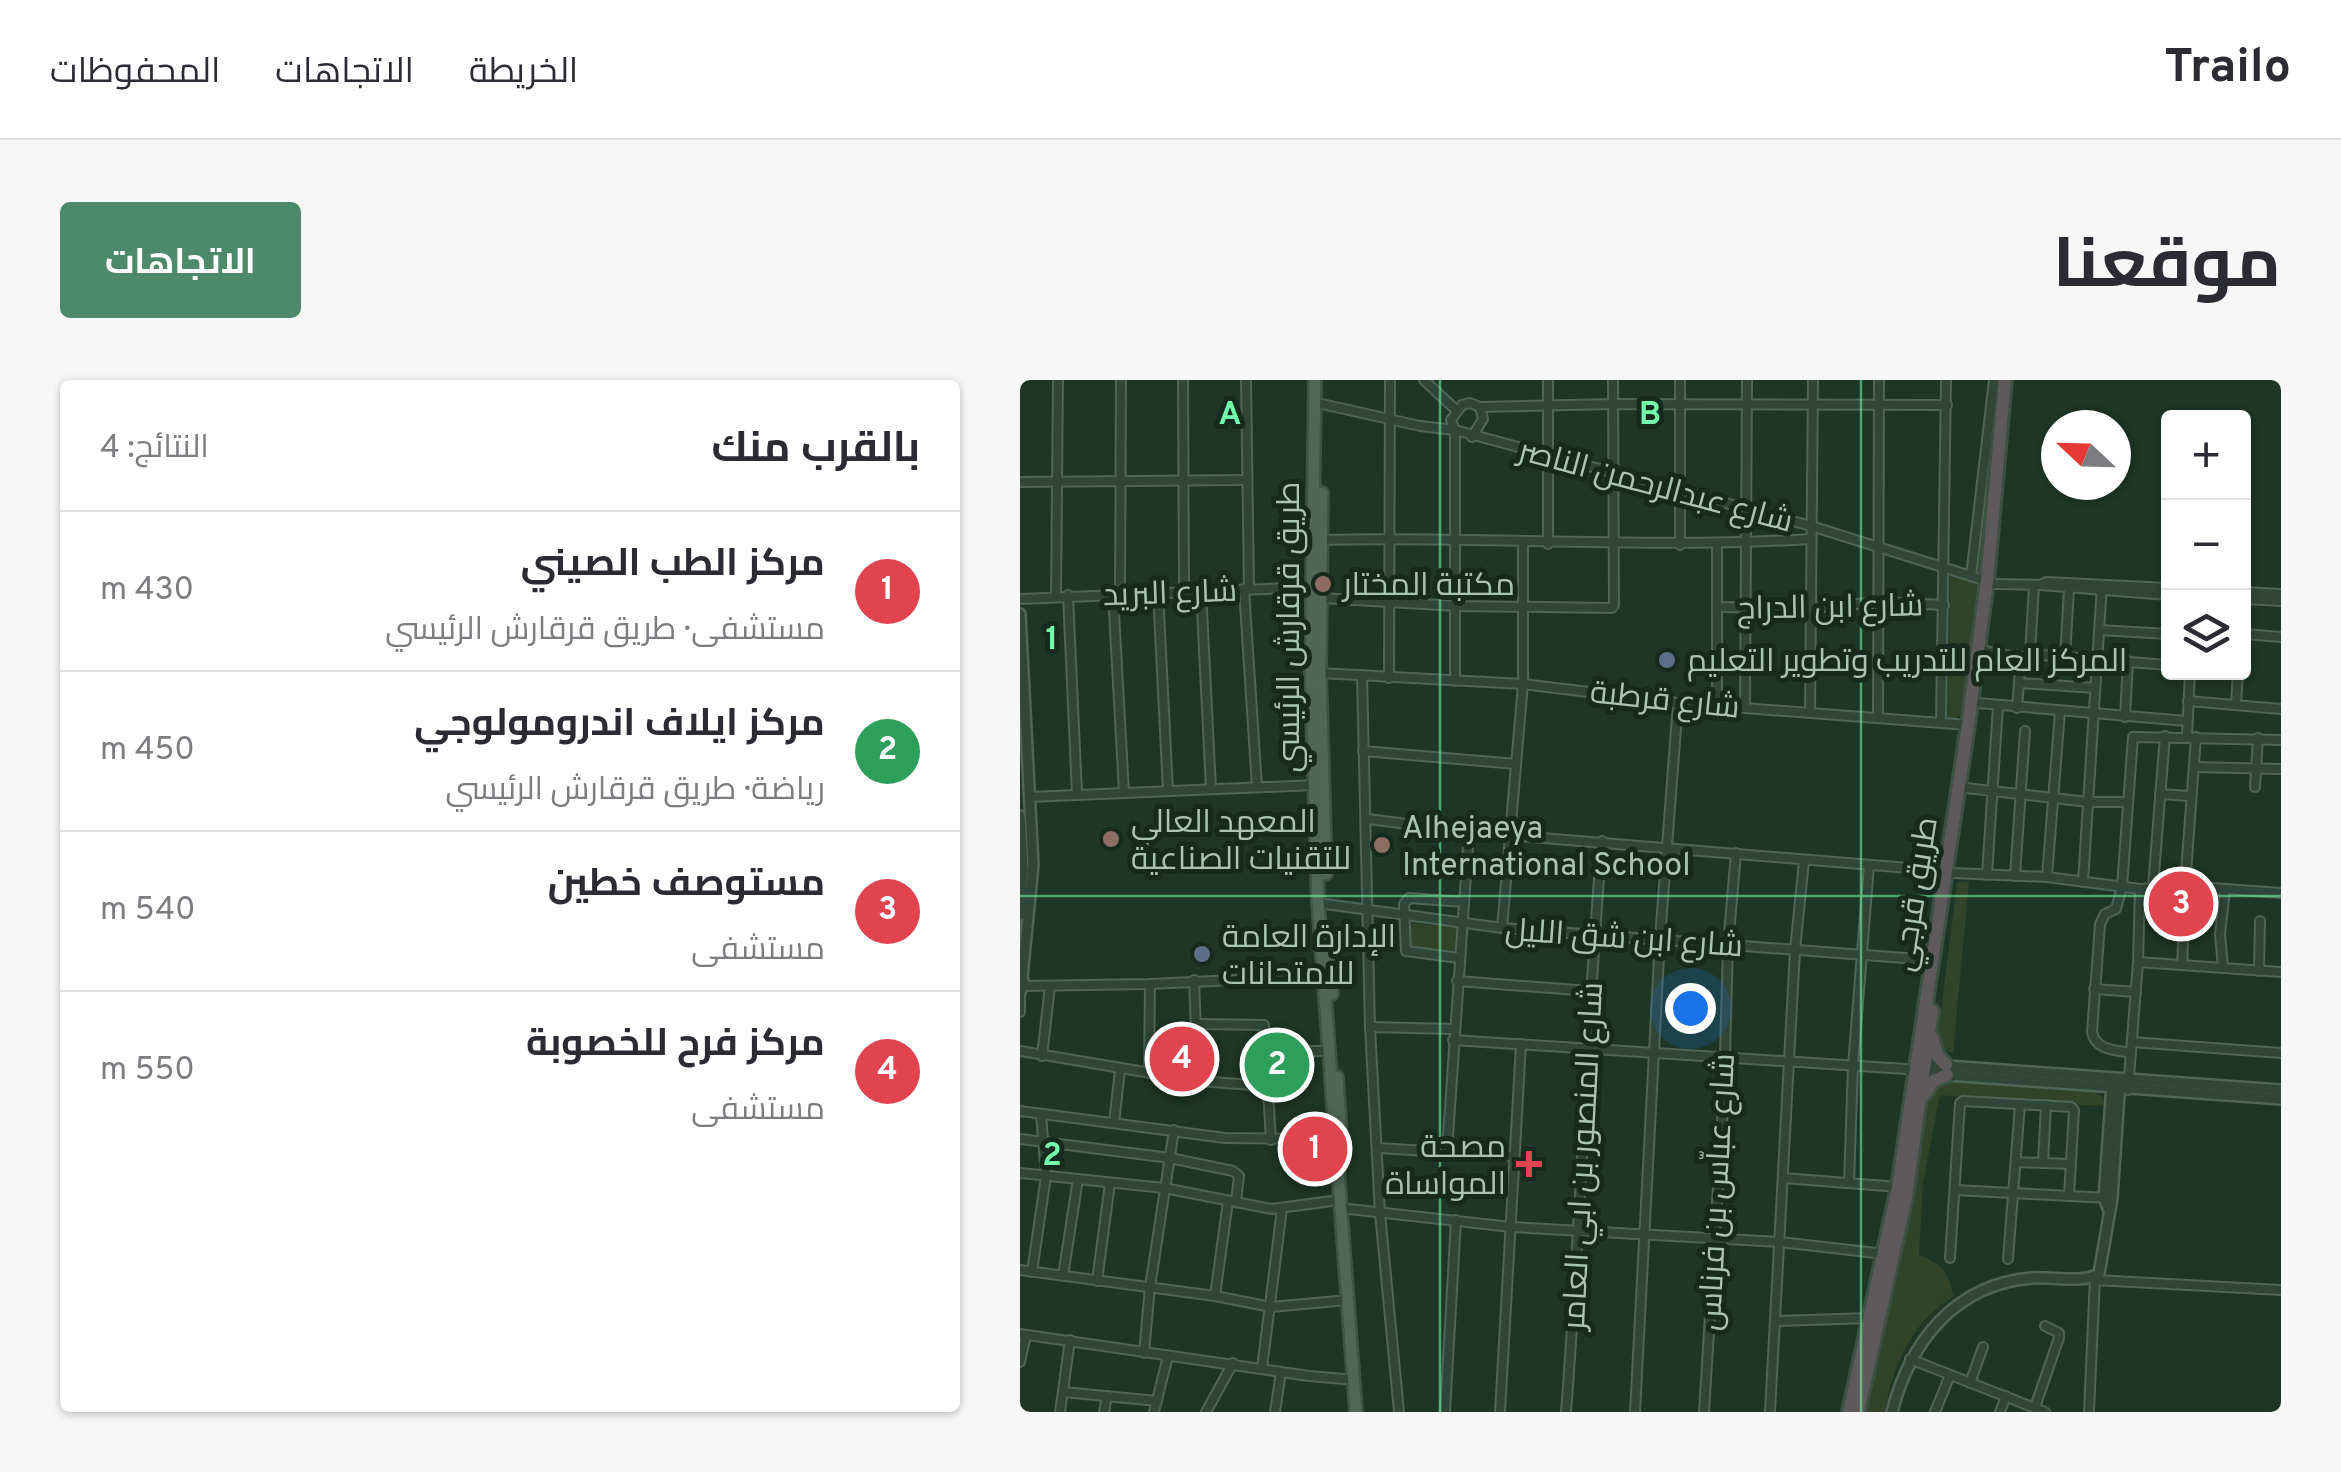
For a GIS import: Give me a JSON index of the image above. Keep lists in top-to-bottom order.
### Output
{
  "streets": {
    "highway": ["طريق قرجي"],
    "main road": ["طريق قرقارش الرئيسي"],
    "street": [
      "شارع عبدالرحمن الناصر",
      "شارع البريد",
      "شارع ابن الدراج",
      "شارع قرطبة",
      "شارع ابن شق الليل",
      "شارع المنصور بن ابي العامر",
      "شارع عباّس بن فرناس"
    ]
  },
  "crossings": [
    ["شارع عبدالرحمن الناصر", "طريق قرقارش الرئيسي"],
    ["شارع عبدالرحمن الناصر", "طريق قرجي"],
    ["شارع البريد", "طريق قرقارش الرئيسي"],
    ["طريق قرقارش الرئيسي", "شارع قرطبة"],
    ["طريق قرقارش الرئيسي", "شارع ابن شق الليل"],
    ["شارع قرطبة", "طريق قرجي"],
    ["طريق قرجي", "شارع ابن شق الليل"],
    ["شارع ابن شق الليل", "شارع المنصور بن ابي العامر"],
    ["شارع ابن شق الليل", "شارع عباّس بن فرناس"]
  ],
  "places": {
    "other": [
      "مكتبة المختار",
      "المركز العام للتدريب وتطوير التعليم",
      "المعهد العالي للتقنيات الصناعية",
      "Alhejaeya International School",
      "الإدارة العامة للامتحانات"
    ],
    "health": ["مصحة المواساة"]
  },
  "north": "left",
  "page": {
    "header": "Trailo",
    "nav": ["الخريطة", "الاتجاهات", "المحفوظات"],
    "title": "موقعنا",
    "buttons": "الاتجاهات",
    "heading": ["بالقرب منك", "النتائج: 4"],
    "map_buttons": ["+", "−"],
    "list": [
      {
        "mark": "1",
        "name": "مركز الطب الصيني",
        "note": "مستشفى · طريق قرقارش الرئيسي",
        "value": "430 m"
      },
      {
        "mark": "2",
        "name": "مركز ايلاف اندرومولوجي",
        "note": "رياضة · طريق قرقارش الرئيسي",
        "value": "450 m"
      },
      {
        "mark": "3",
        "name": "مستوصف خطين",
        "note": "مستشفى",
        "value": "540 m"
      },
      {
        "mark": "4",
        "name": "مركز فرح للخصوبة",
        "note": "مستشفى",
        "value": "550 m"
      }
    ],
    "pins": [
      "3",
      "4",
      "2",
      "1"
    ]
  },
  "grid": {
    "columns": ["A", "B"],
    "rows": ["1", "2"]
  }
}
